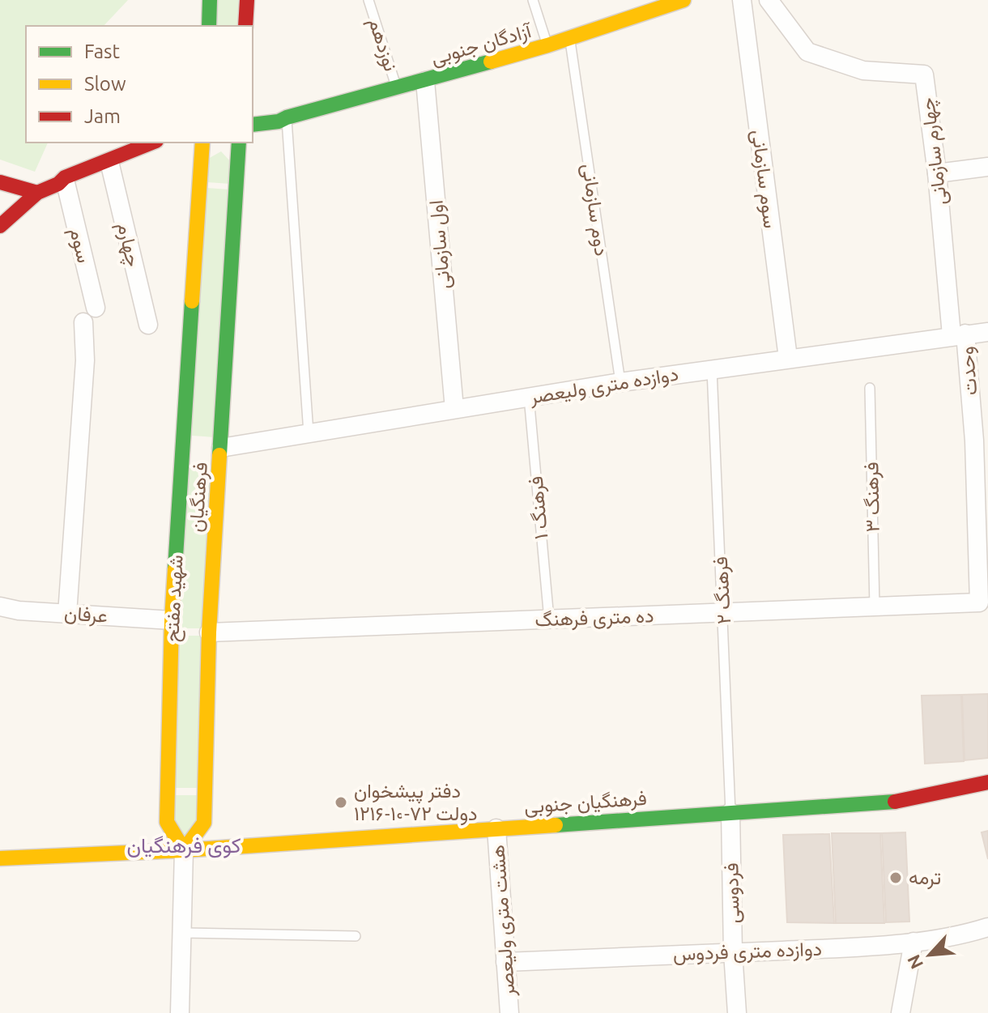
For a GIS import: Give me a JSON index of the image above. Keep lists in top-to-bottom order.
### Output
{
  "streets": {
    "main road": [
      "آزادگان جنوبی",
      "فرهنگیان",
      "شهید مفتح",
      "فرهنگیان جنوبی"
    ],
    "street": [
      "چهارم سازمانی",
      "سوم سازمانی",
      "چهارم",
      "اول سازمانی",
      "سوم",
      "وحدت",
      "دوازده متری ولیعصر",
      "عرفان",
      "ده متری فرهنگ",
      "فردوسی",
      "هشت متری ولیعصر",
      "دوازده متری فردوس"
    ],
    "lane": [
      "نوزدهم",
      "دوم سازمانی",
      "فرهنگ ۳",
      "فرهنگ ۱",
      "فرهنگ ۲"
    ]
  },
  "crossings": [
    ["نوزدهم", "آزادگان جنوبی"],
    ["آزادگان جنوبی", "دوم سازمانی"],
    ["آزادگان جنوبی", "اول سازمانی"],
    ["چهارم سازمانی", "وحدت"],
    ["چهارم سازمانی", "دوازده متری ولیعصر"],
    ["سوم سازمانی", "دوازده متری ولیعصر"],
    ["دوم سازمانی", "دوازده متری ولیعصر"],
    ["اول سازمانی", "دوازده متری ولیعصر"],
    ["وحدت", "دوازده متری ولیعصر"],
    ["وحدت", "ده متری فرهنگ"],
    ["دوازده متری ولیعصر", "فرهنگیان"],
    ["دوازده متری ولیعصر", "فرهنگ ۱"],
    ["دوازده متری ولیعصر", "فرهنگ ۲"],
    ["فرهنگیان", "شهید مفتح"],
    ["فرهنگیان", "ده متری فرهنگ"],
    ["فرهنگیان", "فرهنگیان جنوبی"],
    ["فرهنگ ۳", "ده متری فرهنگ"],
    ["فرهنگ ۱", "ده متری فرهنگ"],
    ["فرهنگ ۲", "ده متری فرهنگ"],
    ["فرهنگ ۲", "فرهنگیان جنوبی"],
    ["فرهنگ ۲", "فردوسی"],
    ["شهید مفتح", "عرفان"],
    ["شهید مفتح", "فرهنگیان جنوبی"],
    ["فرهنگیان جنوبی", "فردوسی"],
    ["فرهنگیان جنوبی", "هشت متری ولیعصر"],
    ["فردوسی", "دوازده متری فردوس"],
    ["هشت متری ولیعصر", "دوازده متری فردوس"]
  ],
  "districts": ["کوی فرهنگیان"],
  "places": ["دفتر پیشخوان دولت ۷۲-۱۰-۱۲۱۶", "ترمه"],
  "legend": ["Fast", "Slow", "Jam"],
  "north": "bottom left"
}
